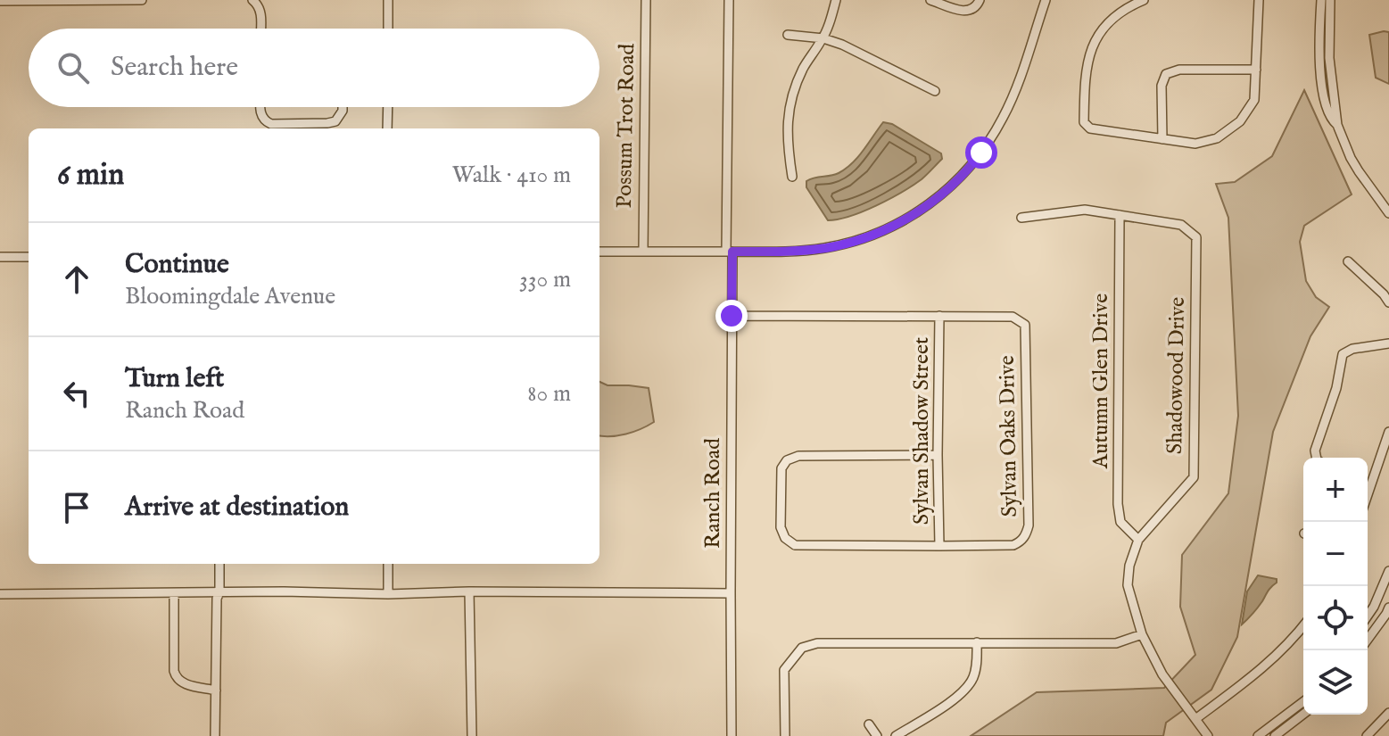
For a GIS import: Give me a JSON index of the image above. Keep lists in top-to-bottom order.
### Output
{
  "streets": {
    "street": [
      "Possum Trot Road",
      "Shadowood Drive",
      "Autumn Glen Drive",
      "Sylvan Shadow Street",
      "Sylvan Oaks Drive",
      "Ranch Road"
    ]
  },
  "crossings": [
    ["Shadowood Drive", "Autumn Glen Drive"],
    ["Sylvan Shadow Street", "Sylvan Oaks Drive"],
    ["Sylvan Oaks Drive", "Ranch Road"]
  ],
  "page": {
    "search": "Search here",
    "heading": ["6 min", "Walk · 410 m"],
    "list": [
      ["Continue", "Bloomingdale Avenue", "330 m"],
      ["Turn left", "Ranch Road", "80 m"],
      "Arrive at destination"
    ],
    "map_buttons": ["+", "−"]
  }
}
